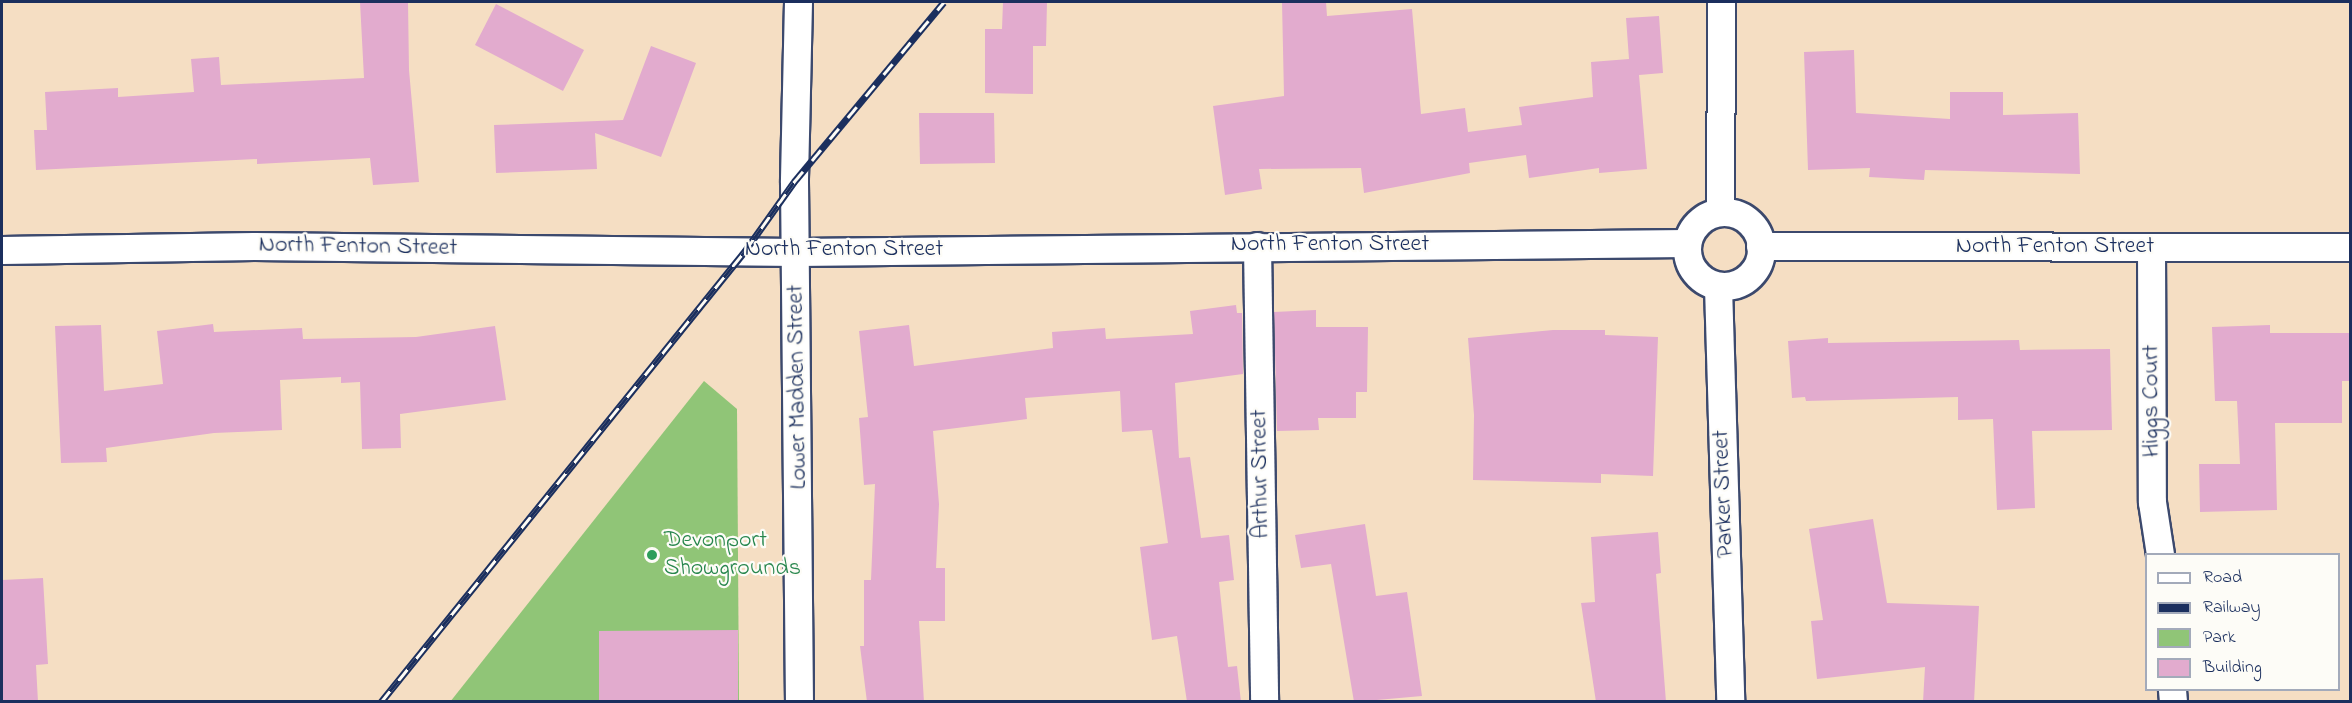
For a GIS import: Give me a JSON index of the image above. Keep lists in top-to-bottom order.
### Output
{
  "streets": {
    "street": [
      "North Fenton Street",
      "Lower Madden Street",
      "Higgs Court",
      "Arthur Street",
      "Parker Street"
    ]
  },
  "crossings": [
    ["North Fenton Street", "Lower Madden Street"],
    ["North Fenton Street", "Higgs Court"],
    ["North Fenton Street", "Arthur Street"],
    ["North Fenton Street", "Parker Street"]
  ],
  "places": ["Devonport Showgrounds"],
  "legend": [
    "Road",
    "Railway",
    "Park",
    "Building"
  ]
}
